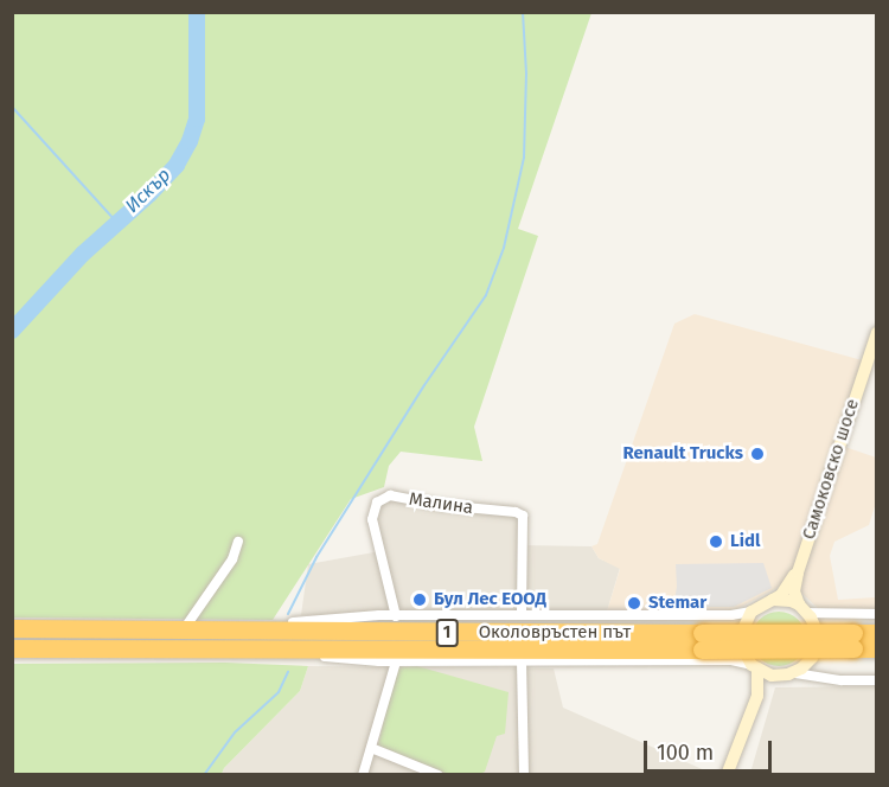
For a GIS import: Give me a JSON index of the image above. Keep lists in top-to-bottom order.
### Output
{
  "streets": {
    "highway": ["1", "Околовръстен път"],
    "main road": ["Самоковско шосе"],
    "street": ["Малина"]
  },
  "crossings": [
    ["Малина", "Околовръстен път"]
  ],
  "water": ["Искър"],
  "places": [
    "Renault Trucks",
    "Lidl",
    "Бул Лес ЕООД",
    "Stemar"
  ],
  "scale_bar": "100 m"
}
